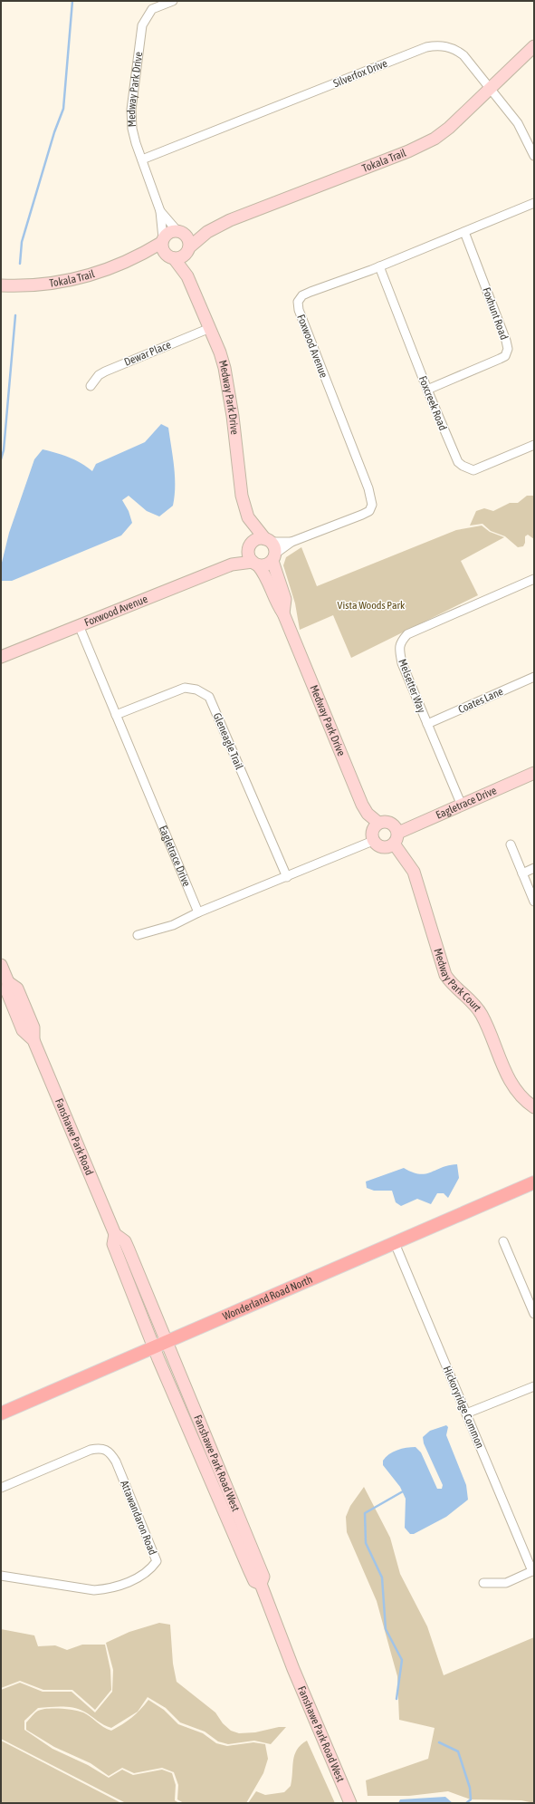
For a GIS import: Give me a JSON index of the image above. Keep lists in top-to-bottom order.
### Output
{
  "streets": {
    "main road": ["Wonderland Road North"],
    "street": [
      "Silverfox Drive",
      "Medway Park Drive",
      "Tokala Trail",
      "Foxhunt Road",
      "Foxwood Avenue",
      "Dewar Place",
      "Foxcreek Road",
      "Melsetter Way",
      "Coates Lane",
      "Gleneagle Trail",
      "Eagletrace Drive",
      "Medway Park Court",
      "Fanshawe Park Road",
      "Hickoryridge Common",
      "Fanshawe Park Road West",
      "Attawandaron Road"
    ]
  },
  "crossings": [
    ["Silverfox Drive", "Medway Park Drive"],
    ["Silverfox Drive", "Tokala Trail"],
    ["Medway Park Drive", "Tokala Trail"],
    ["Medway Park Drive", "Foxwood Avenue"],
    ["Medway Park Drive", "Dewar Place"],
    ["Medway Park Drive", "Eagletrace Drive"],
    ["Medway Park Drive", "Medway Park Court"],
    ["Foxhunt Road", "Foxwood Avenue"],
    ["Foxhunt Road", "Foxcreek Road"],
    ["Foxwood Avenue", "Foxcreek Road"],
    ["Foxwood Avenue", "Eagletrace Drive"],
    ["Melsetter Way", "Coates Lane"],
    ["Melsetter Way", "Eagletrace Drive"],
    ["Gleneagle Trail", "Eagletrace Drive"],
    ["Eagletrace Drive", "Medway Park Court"],
    ["Fanshawe Park Road", "Wonderland Road North"],
    ["Fanshawe Park Road", "Fanshawe Park Road West"],
    ["Wonderland Road North", "Hickoryridge Common"],
    ["Wonderland Road North", "Fanshawe Park Road West"]
  ],
  "parks": ["Vista Woods Park"]
}
